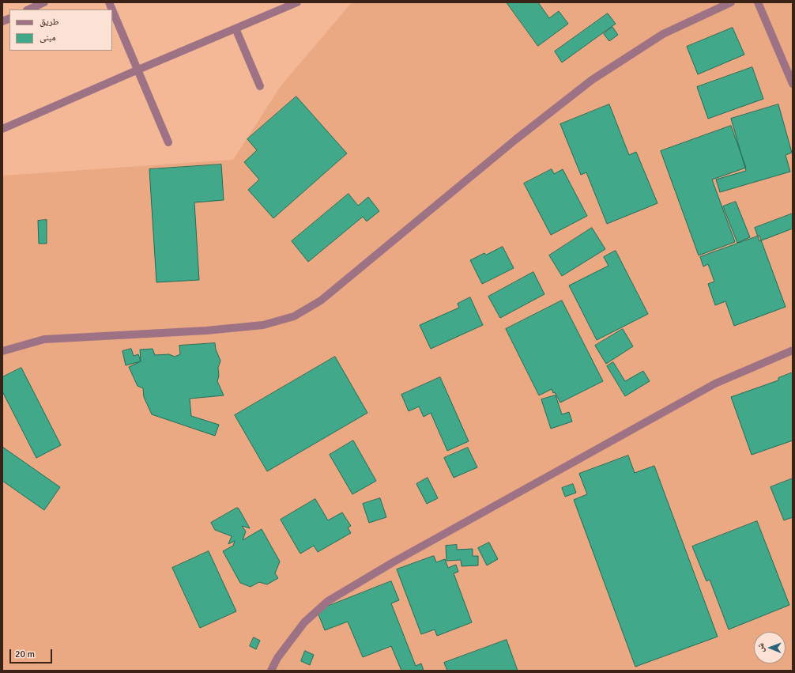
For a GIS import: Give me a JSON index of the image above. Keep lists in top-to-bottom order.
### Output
{
  "legend": ["طريق", "مبنى"],
  "scale_bar": "20 m",
  "north": "left"
}
